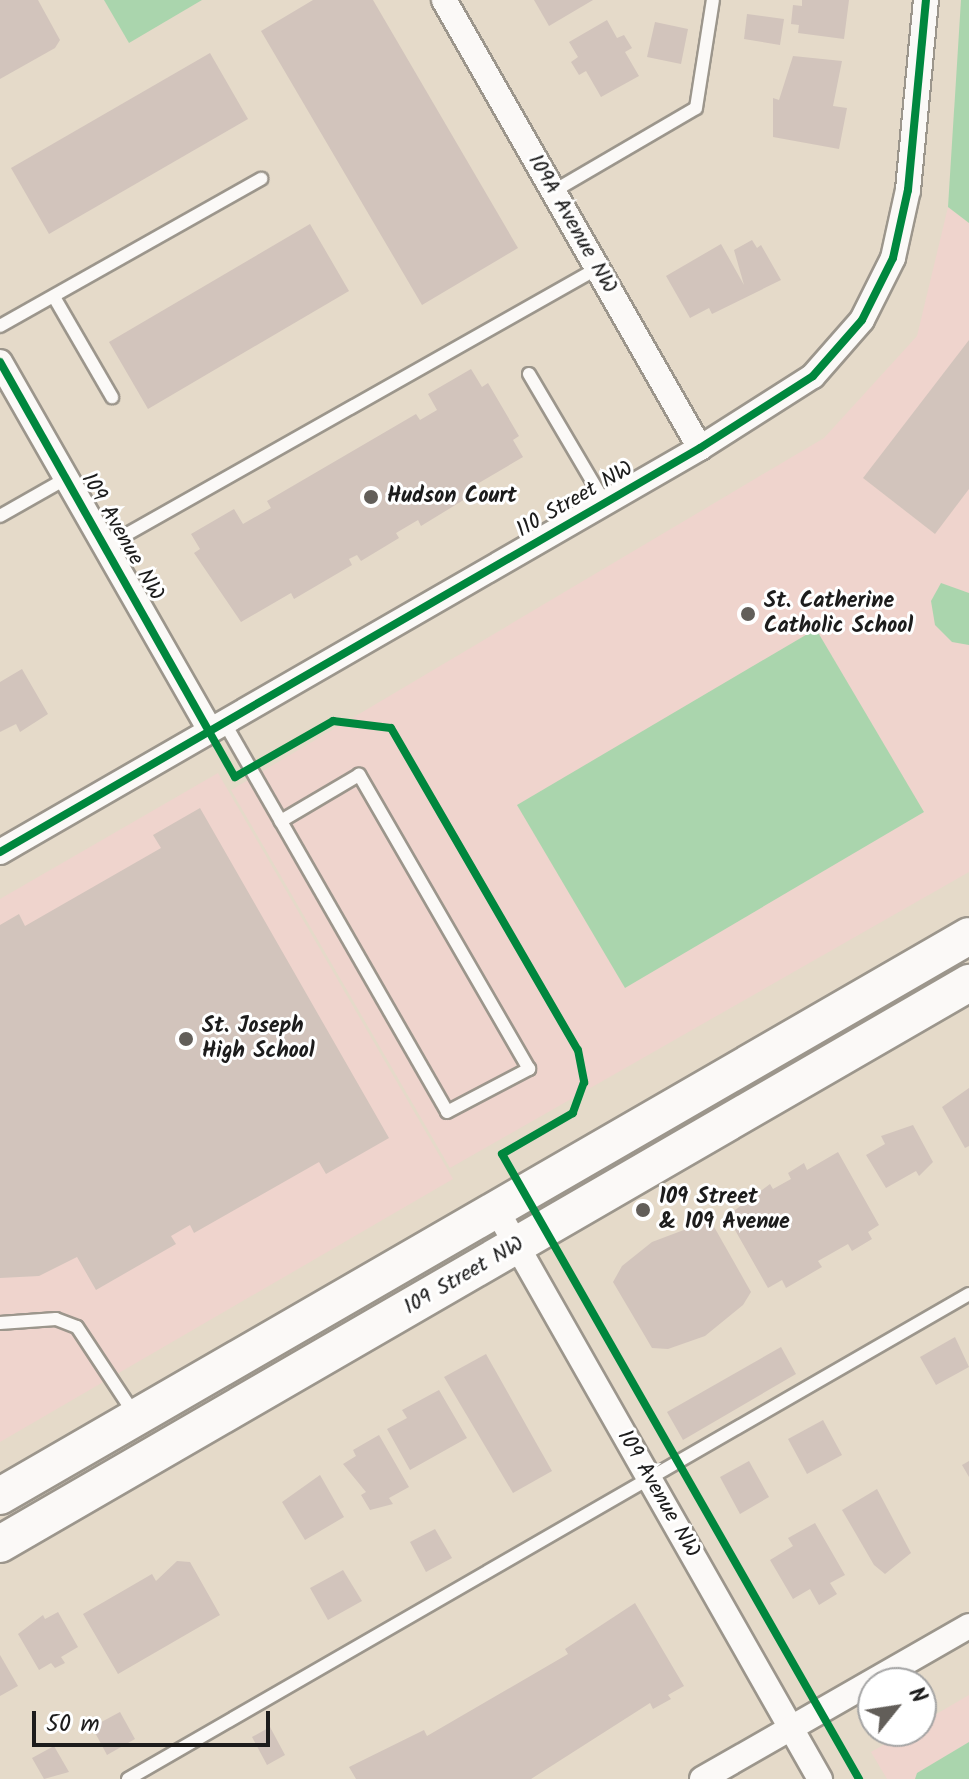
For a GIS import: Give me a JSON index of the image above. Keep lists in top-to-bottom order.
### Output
{
  "streets": {
    "main road": ["109 Street NW"],
    "street": ["109A Avenue NW", "110 Street NW", "109 Avenue NW"]
  },
  "crossings": [
    ["109A Avenue NW", "110 Street NW"],
    ["110 Street NW", "109 Avenue NW"],
    ["109 Avenue NW", "109 Street NW"]
  ],
  "places": [
    "Hudson Court",
    "St. Catherine Catholic School",
    "St. Joseph High School",
    "109 Street & 109 Avenue"
  ],
  "scale_bar": "50 m",
  "north": "top right"
}
